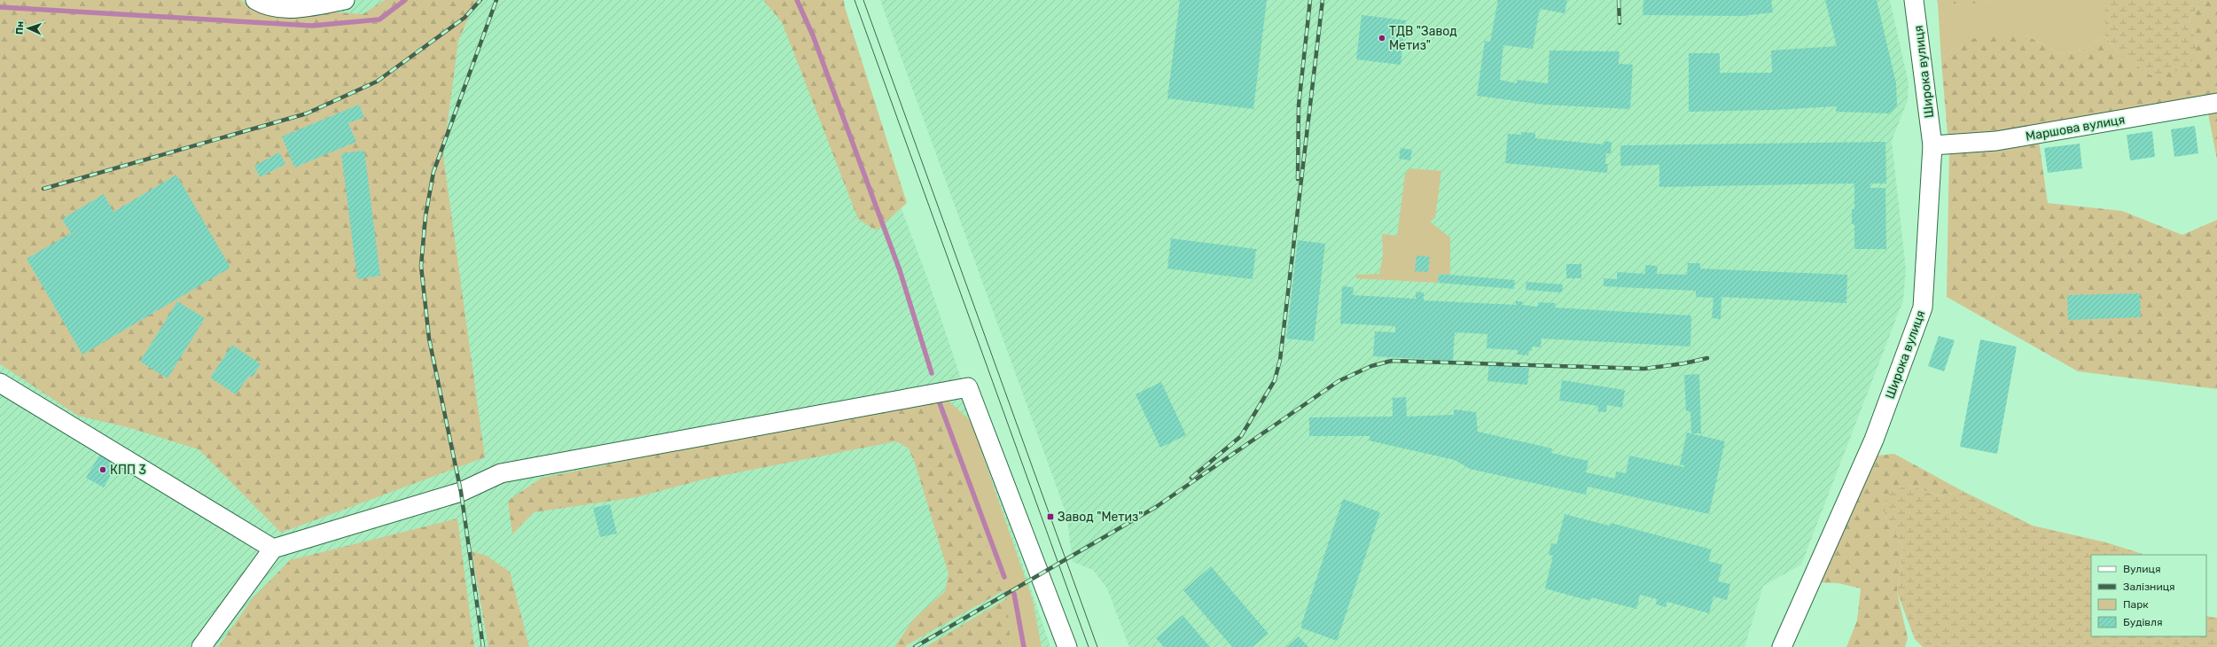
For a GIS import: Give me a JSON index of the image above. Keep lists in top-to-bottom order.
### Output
{
  "streets": {
    "street": ["Широка вулиця", "Маршова вулиця"]
  },
  "crossings": [
    ["Широка вулиця", "Маршова вулиця"]
  ],
  "places": {
    "other": ["ТДВ \"Завод Метиз\"", "КПП 3"],
    "transit": ["Завод \"Метиз\""]
  },
  "legend": [
    "Вулиця",
    "Залізниця",
    "Парк",
    "Будівля"
  ],
  "north": "left"
}
